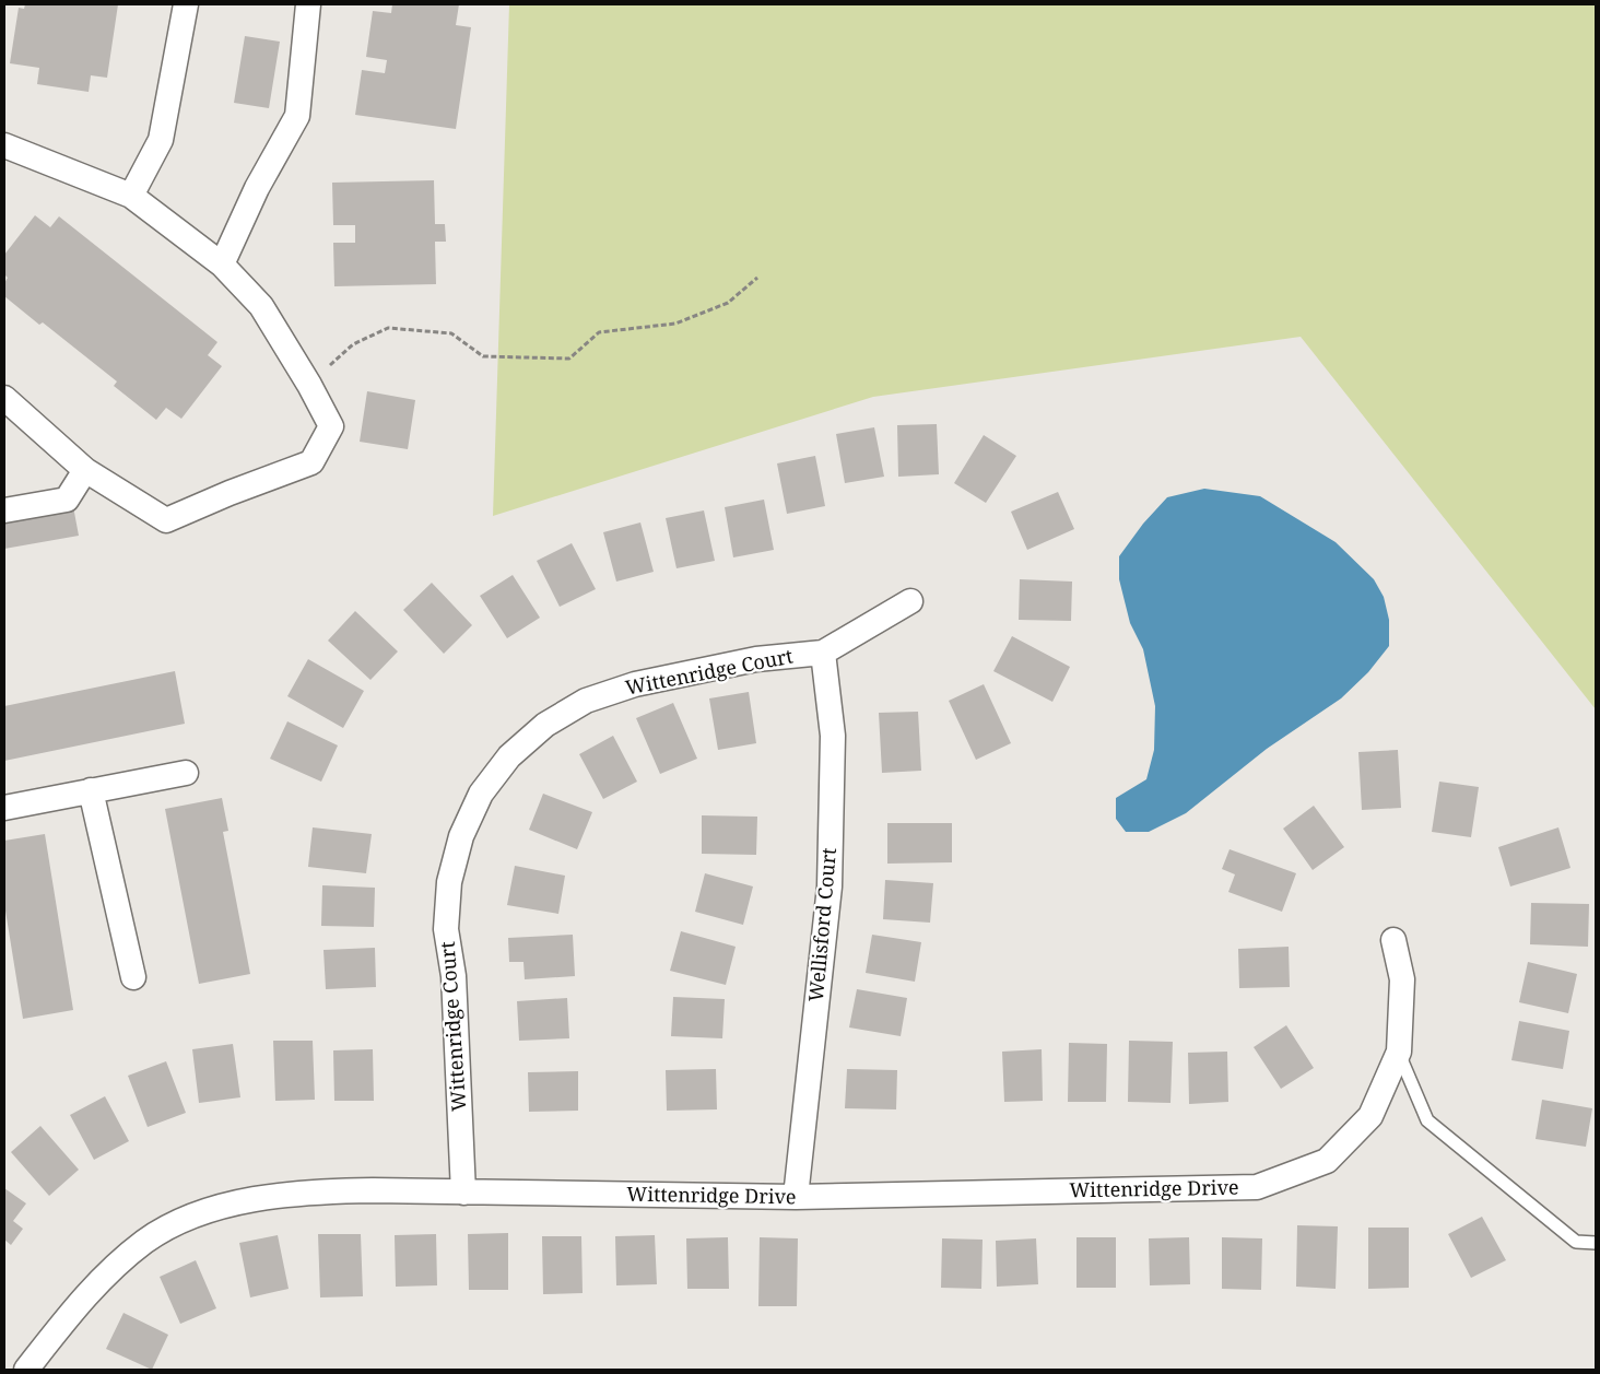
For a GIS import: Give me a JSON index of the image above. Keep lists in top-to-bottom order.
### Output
{
  "streets": {
    "street": ["Wittenridge Court", "Wellisford Court", "Wittenridge Drive"]
  },
  "crossings": [
    ["Wittenridge Court", "Wellisford Court"],
    ["Wittenridge Court", "Wittenridge Drive"],
    ["Wellisford Court", "Wittenridge Drive"]
  ]
}
